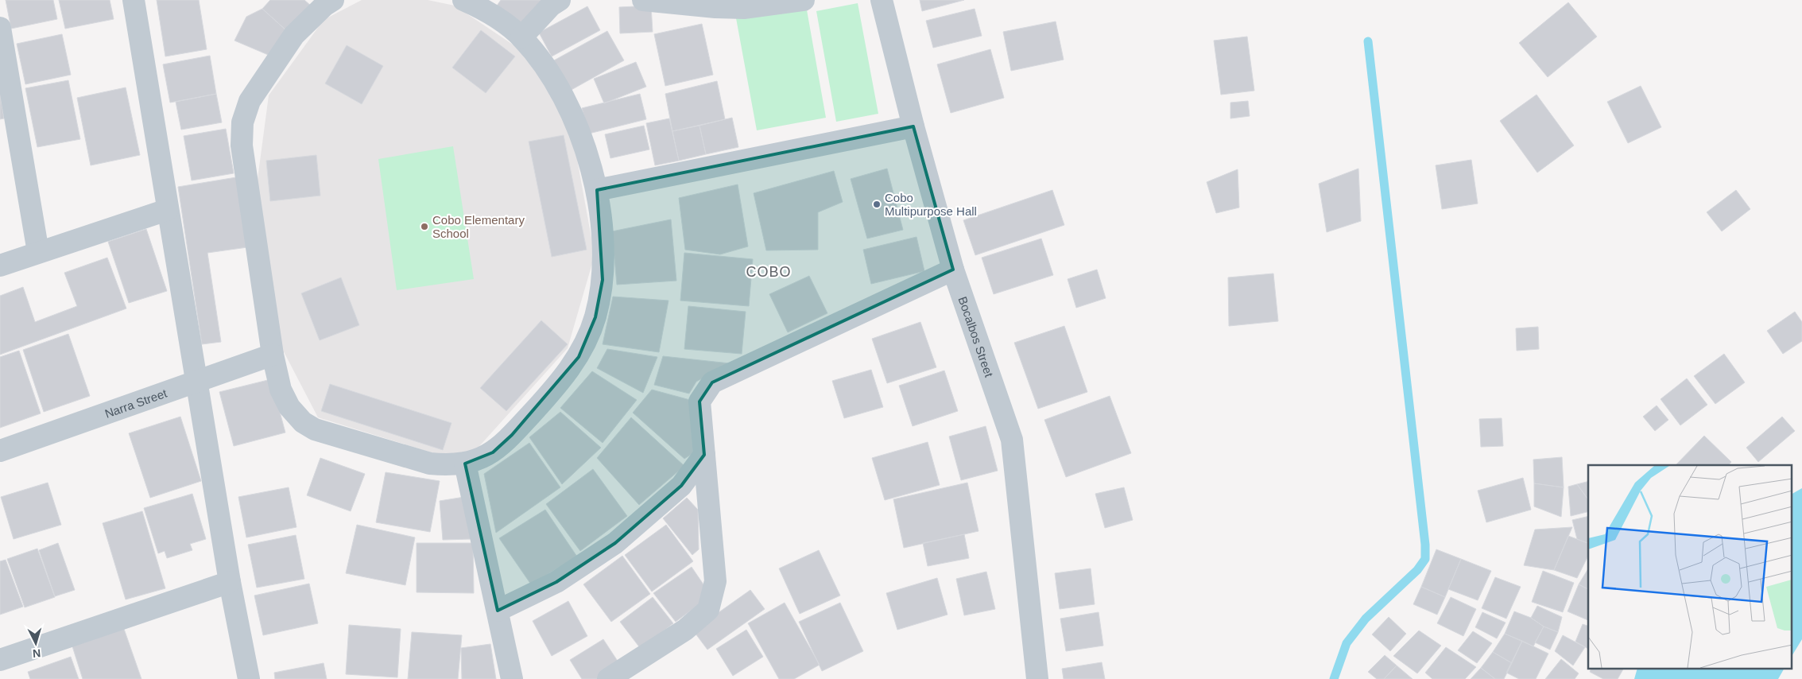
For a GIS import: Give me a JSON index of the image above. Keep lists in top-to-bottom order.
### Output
{
  "streets": {
    "street": ["Bocalbos Street", "Narra Street"]
  },
  "districts": ["COBO"],
  "places": ["Cobo Multipurpose Hall", "Cobo Elementary School"],
  "north": "bottom"
}
